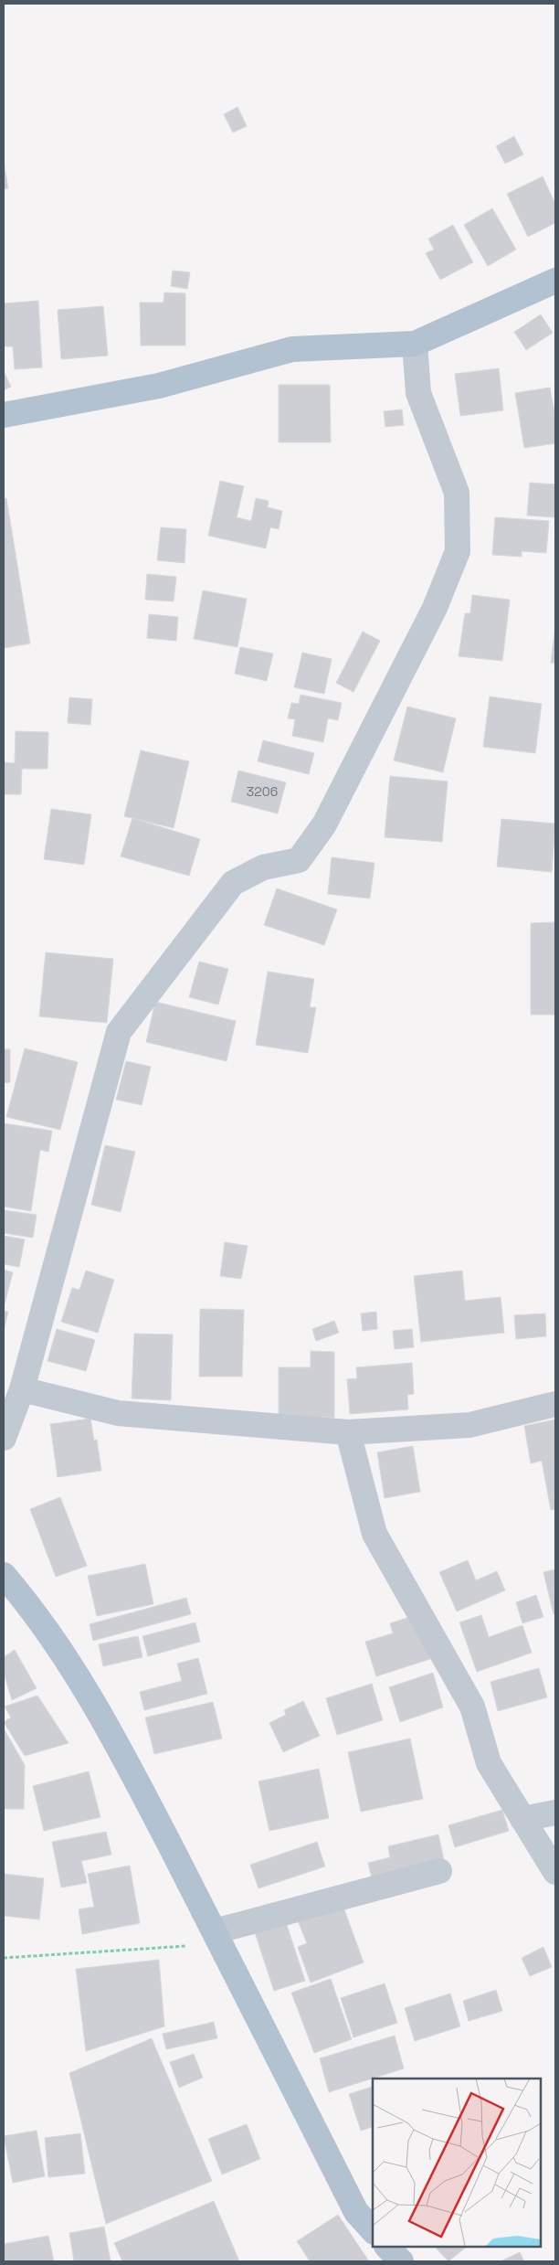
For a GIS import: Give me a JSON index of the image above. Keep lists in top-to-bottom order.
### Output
{
  "house_numbers": ["3206"]
}
